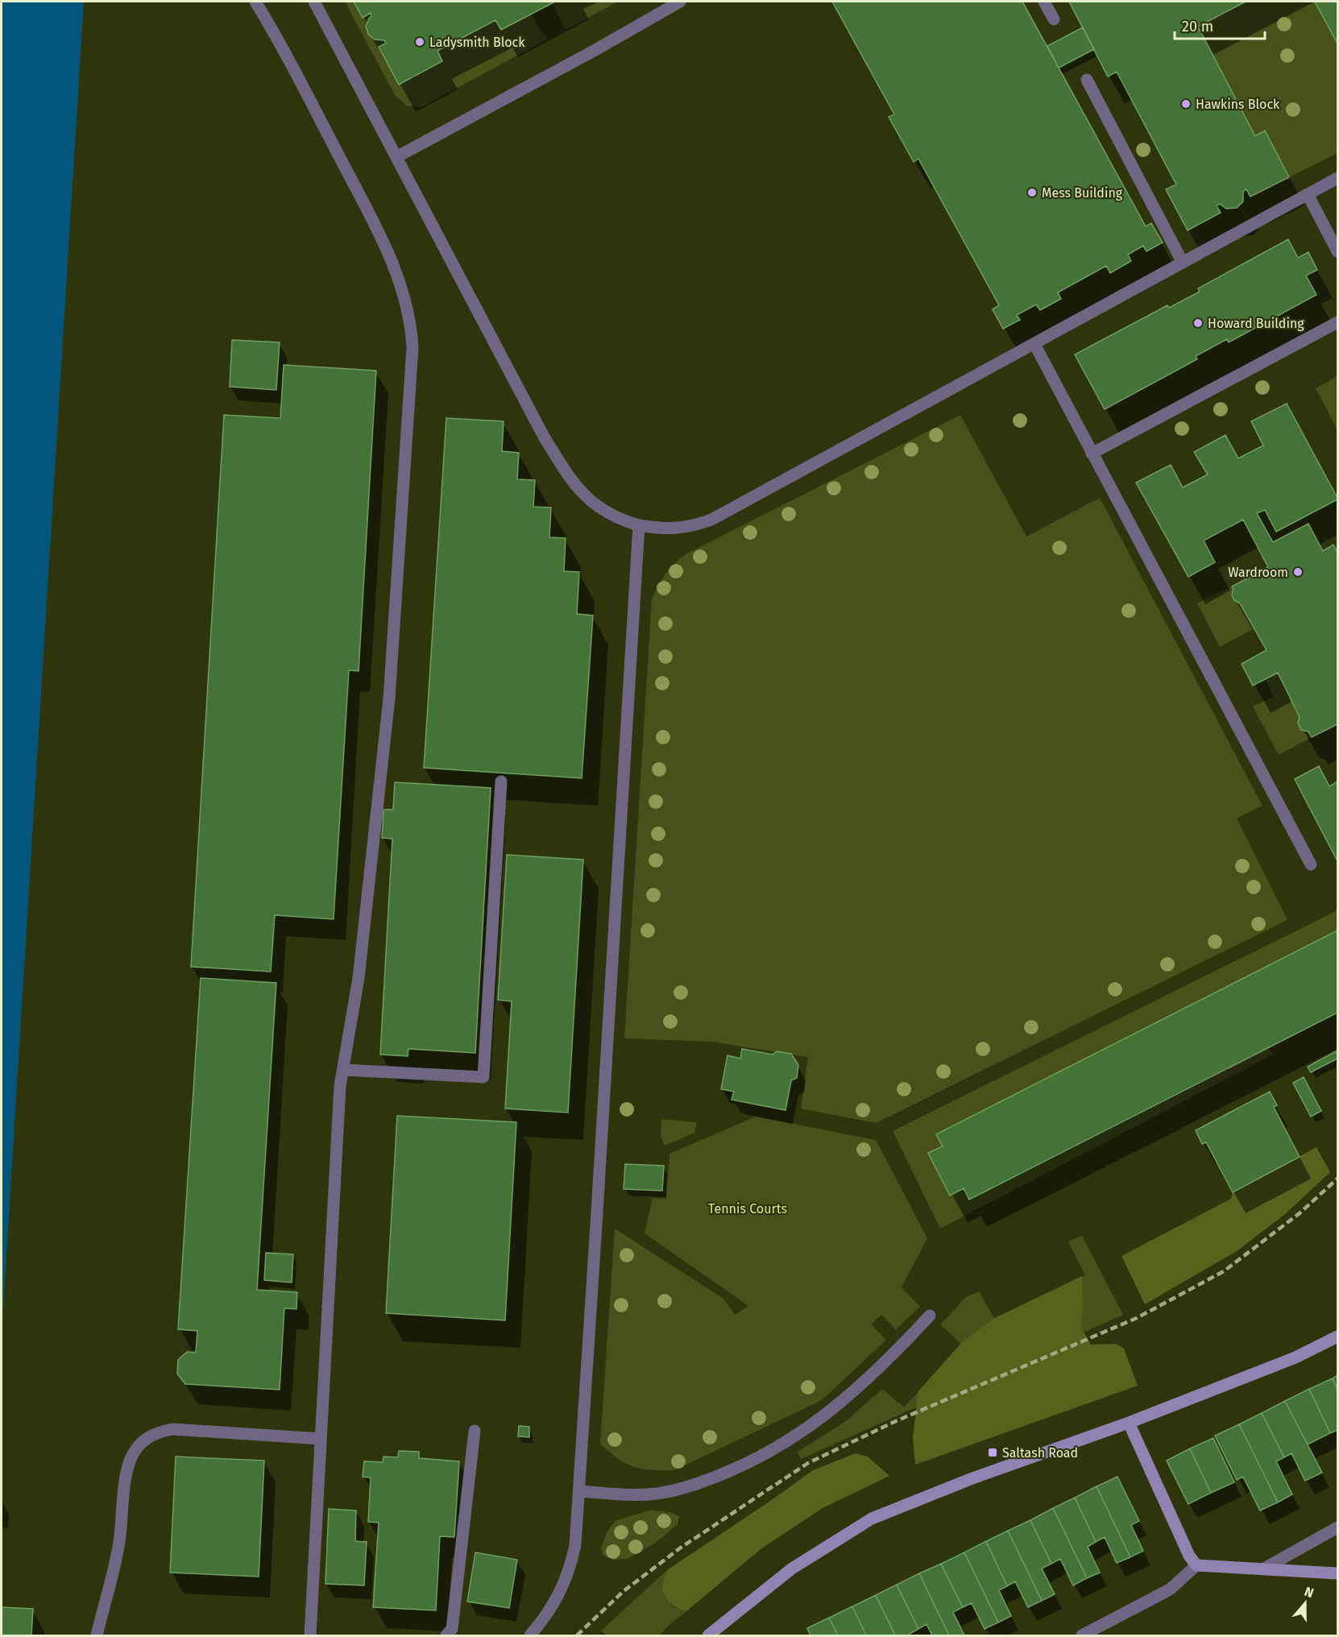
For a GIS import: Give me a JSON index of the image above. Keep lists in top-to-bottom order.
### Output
{
  "parks": ["Tennis Courts"],
  "places": {
    "other": [
      "Ladysmith Block",
      "Hawkins Block",
      "Mess Building",
      "Howard Building",
      "Wardroom"
    ],
    "transit": ["Saltash Road"]
  },
  "scale_bar": "20 m",
  "north": "top"
}
